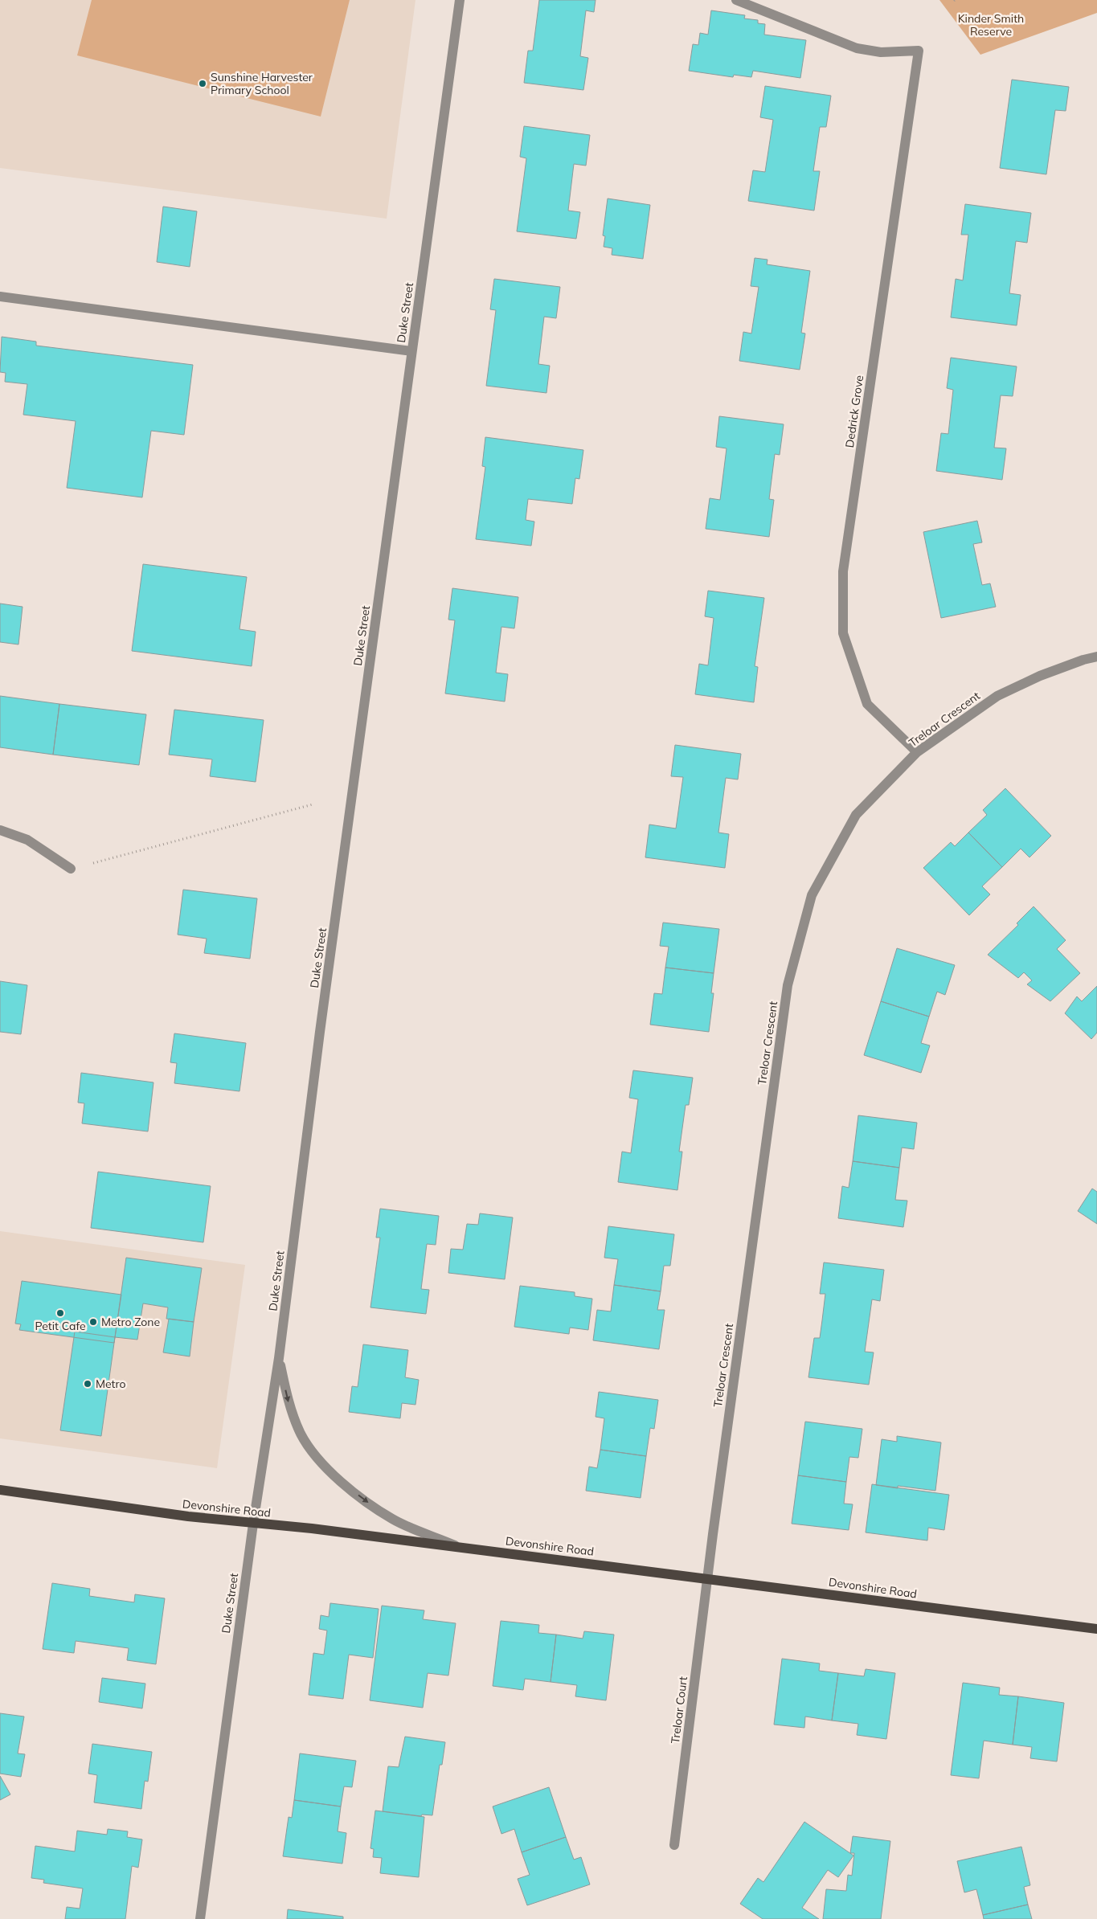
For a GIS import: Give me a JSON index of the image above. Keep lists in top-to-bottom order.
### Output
{
  "streets": {
    "main road": ["Devonshire Road"],
    "street": [
      "Duke Street",
      "Dedrick Grove",
      "Treloar Crescent",
      "Treloar Court"
    ]
  },
  "crossings": [
    ["Duke Street", "Devonshire Road"],
    ["Dedrick Grove", "Treloar Crescent"],
    ["Treloar Crescent", "Devonshire Road"],
    ["Treloar Crescent", "Treloar Court"],
    ["Devonshire Road", "Treloar Court"]
  ],
  "parks": ["Kinder Smith Reserve"],
  "places": [
    "Sunshine Harvester Primary School",
    "Petit Cafe",
    "Metro Zone",
    "Metro"
  ]
}
